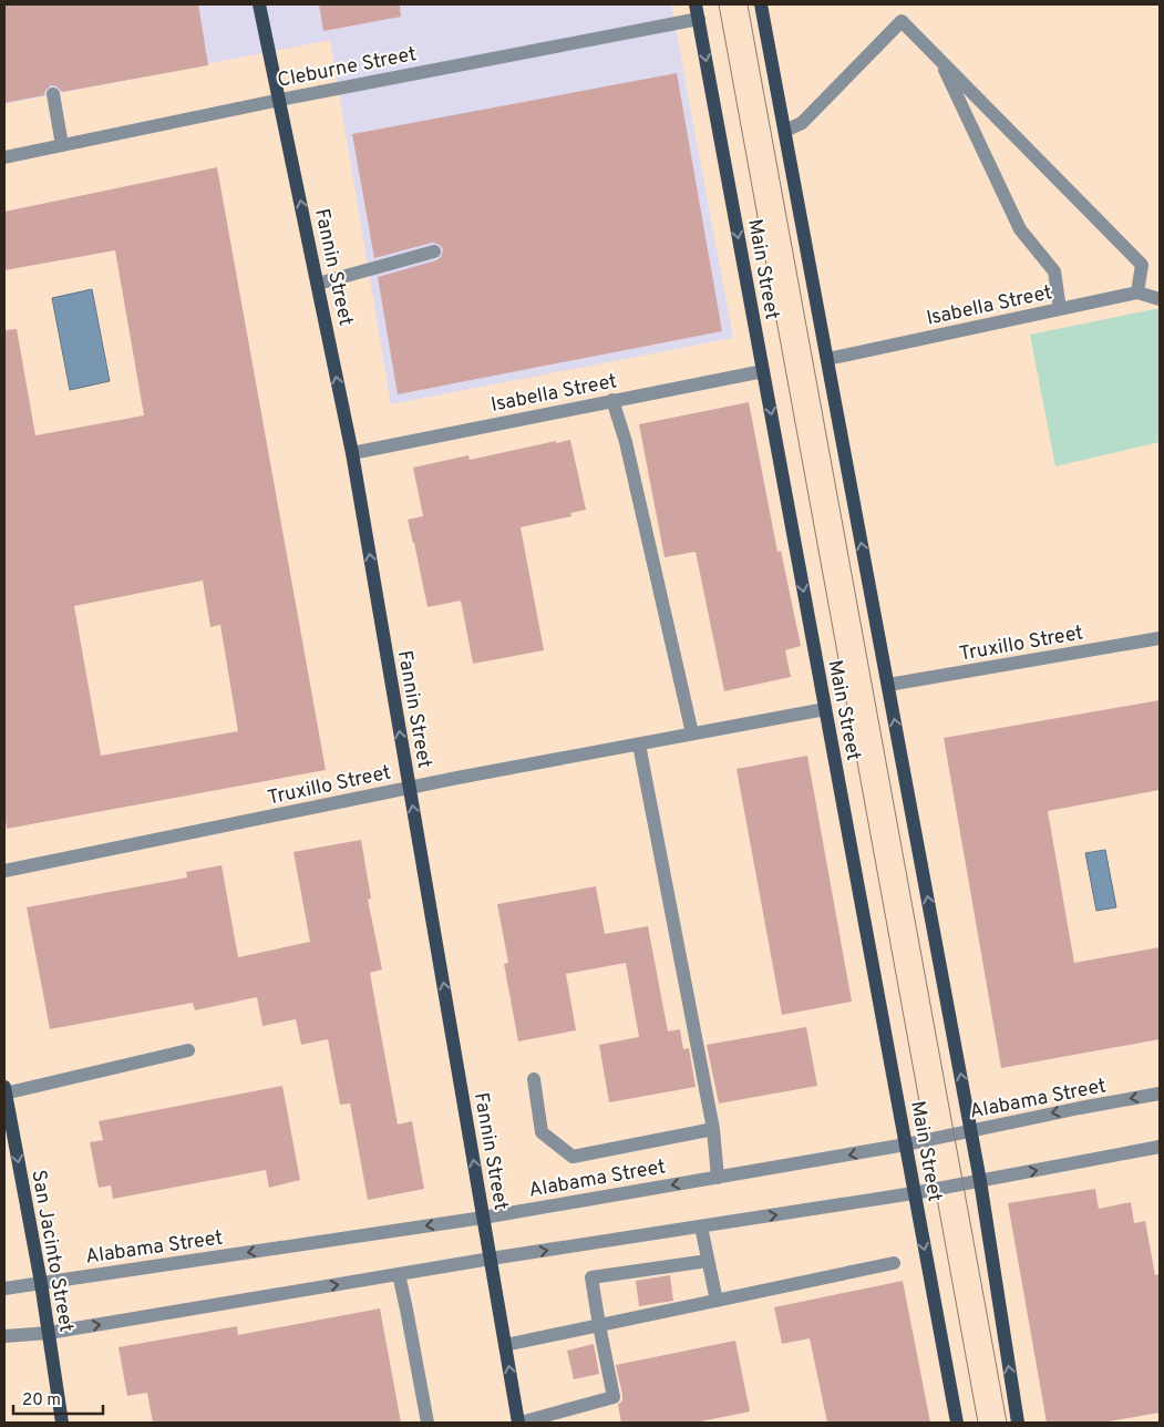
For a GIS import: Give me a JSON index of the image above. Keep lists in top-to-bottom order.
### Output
{
  "streets": {
    "main road": ["Fannin Street", "Main Street", "San Jacinto Street"],
    "street": [
      "Cleburne Street",
      "Isabella Street",
      "Truxillo Street",
      "Alabama Street"
    ]
  },
  "crossings": [
    ["Cleburne Street", "Fannin Street"],
    ["Cleburne Street", "Main Street"],
    ["Fannin Street", "Isabella Street"],
    ["Fannin Street", "Truxillo Street"],
    ["Fannin Street", "Alabama Street"],
    ["Main Street", "Isabella Street"],
    ["Main Street", "Truxillo Street"],
    ["Main Street", "Alabama Street"],
    ["Alabama Street", "San Jacinto Street"]
  ],
  "one_way": ["Fannin Street", "San Jacinto Street"],
  "scale_bar": "20 m"
}
